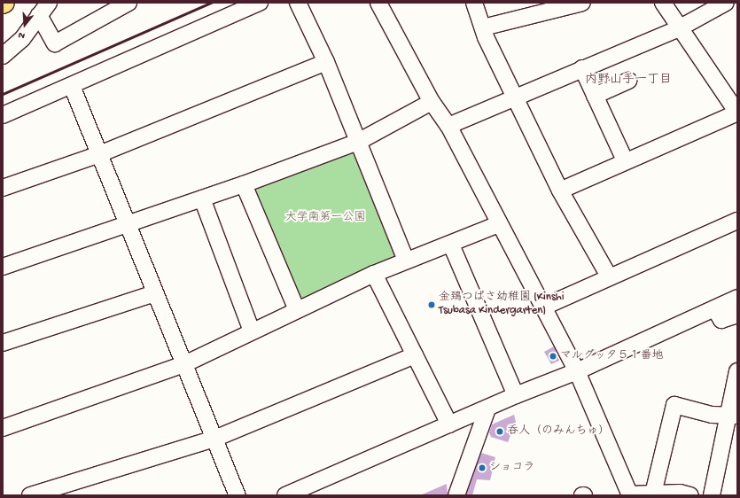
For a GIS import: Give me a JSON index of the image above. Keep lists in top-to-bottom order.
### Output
{
  "districts": ["内野山手一丁目"],
  "parks": ["大学南第一公園"],
  "places": [
    "金鵄つばさ幼稚園 (Kinshi Tsubasa Kindergarten)",
    "マルグッタ５１番地",
    "呑人（のみんちゅ）",
    "ショコラ"
  ],
  "north": "bottom"
}
